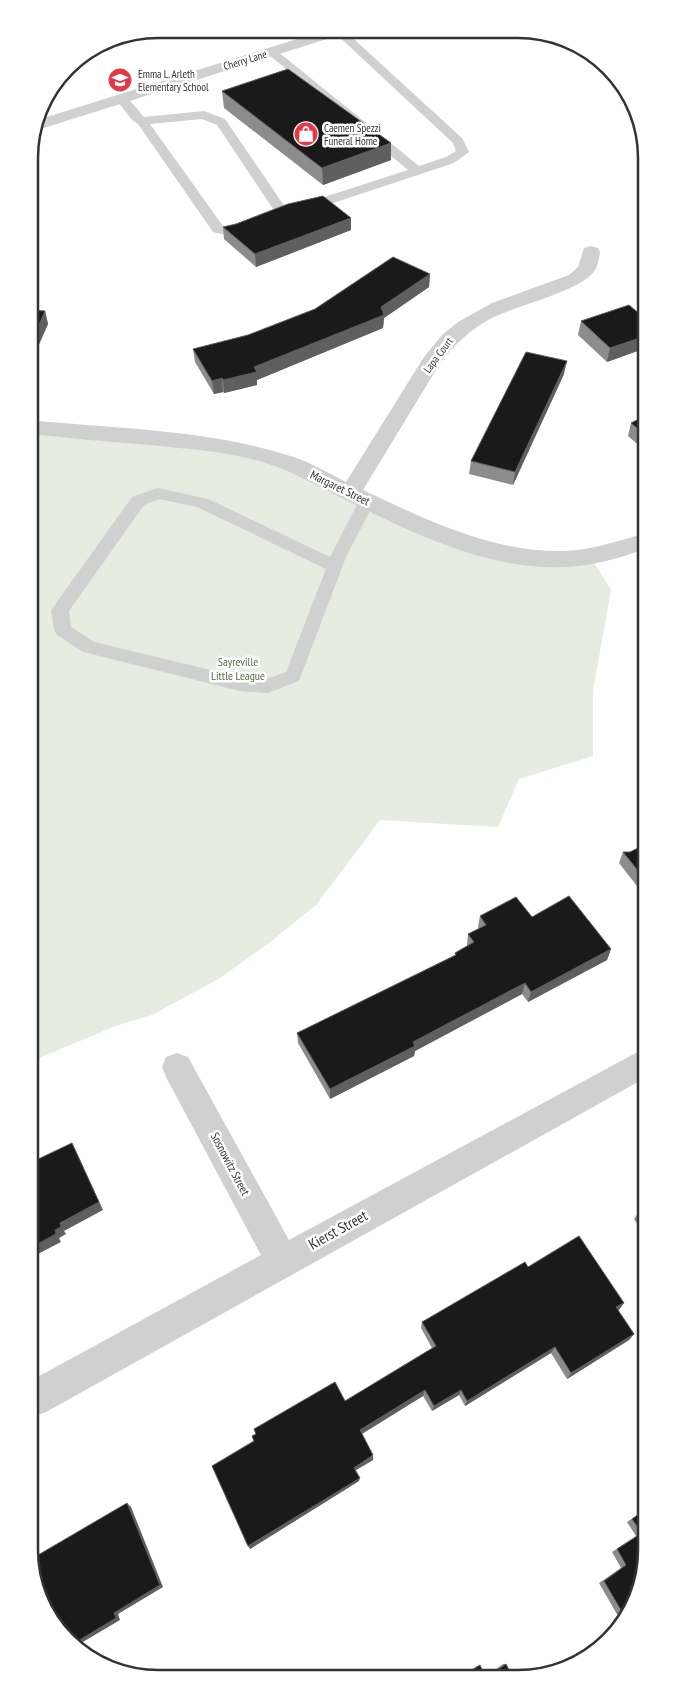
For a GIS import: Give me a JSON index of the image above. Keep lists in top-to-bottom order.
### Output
{
  "streets": {
    "street": [
      "Cherry Lane",
      "Lapa Court",
      "Margaret Street",
      "Sosnowitz Street",
      "Kierst Street"
    ]
  },
  "crossings": [
    ["Lapa Court", "Margaret Street"],
    ["Sosnowitz Street", "Kierst Street"]
  ],
  "parks": ["Sayreville Little League"],
  "places": {
    "school or university": ["Emma L. Arleth Elementary School"],
    "shop": ["Caemen Spezzi Funeral Home"]
  }
}
